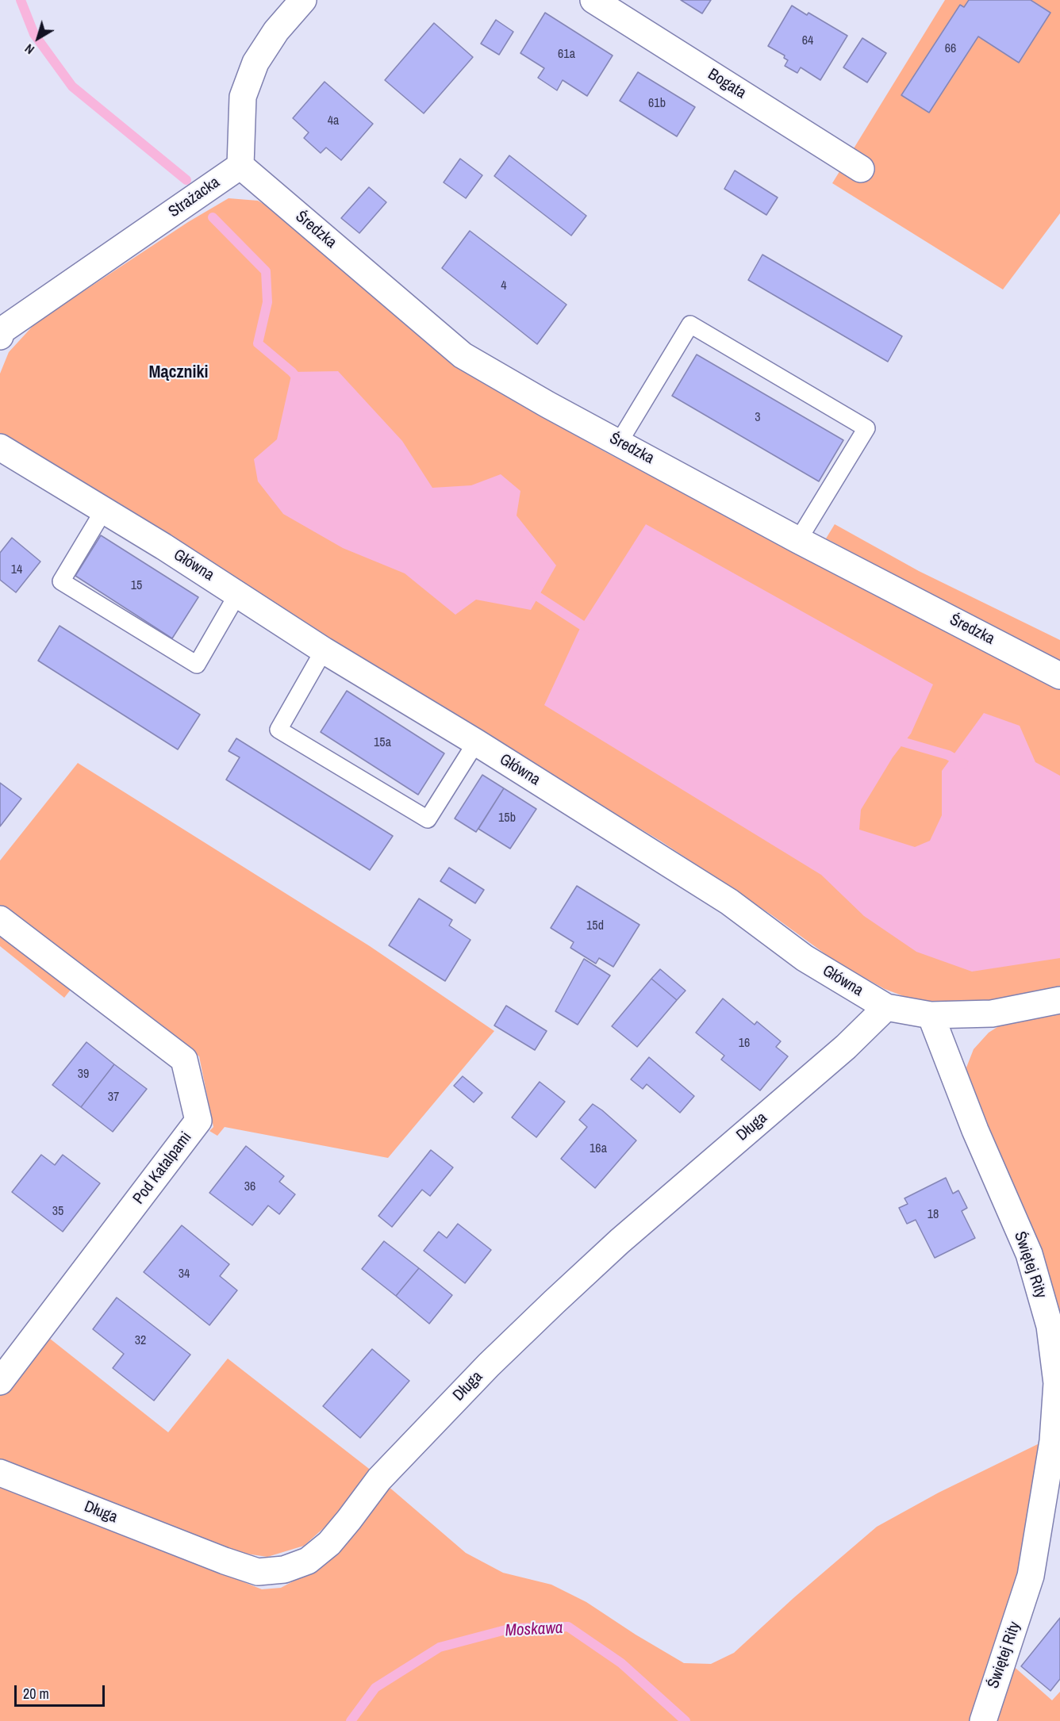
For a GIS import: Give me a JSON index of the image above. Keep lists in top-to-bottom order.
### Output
{
  "streets": {
    "street": [
      "Bogata",
      "Strażacka",
      "Średzka",
      "Główna",
      "Długa",
      "Pod Katalpami",
      "Świętej Rity"
    ]
  },
  "crossings": [
    ["Strażacka", "Średzka"],
    ["Główna", "Długa"],
    ["Główna", "Świętej Rity"]
  ],
  "districts": ["Mączniki"],
  "water": ["Moskawa"],
  "house_numbers": [
    "64",
    "66",
    "61a",
    "61b",
    "4a",
    "4",
    "3",
    "14",
    "15",
    "15a",
    "15b",
    "15d",
    "16",
    "39",
    "37",
    "16a",
    "36",
    "35",
    "18",
    "34",
    "32"
  ],
  "scale_bar": "20 m",
  "north": "bottom left"
}
